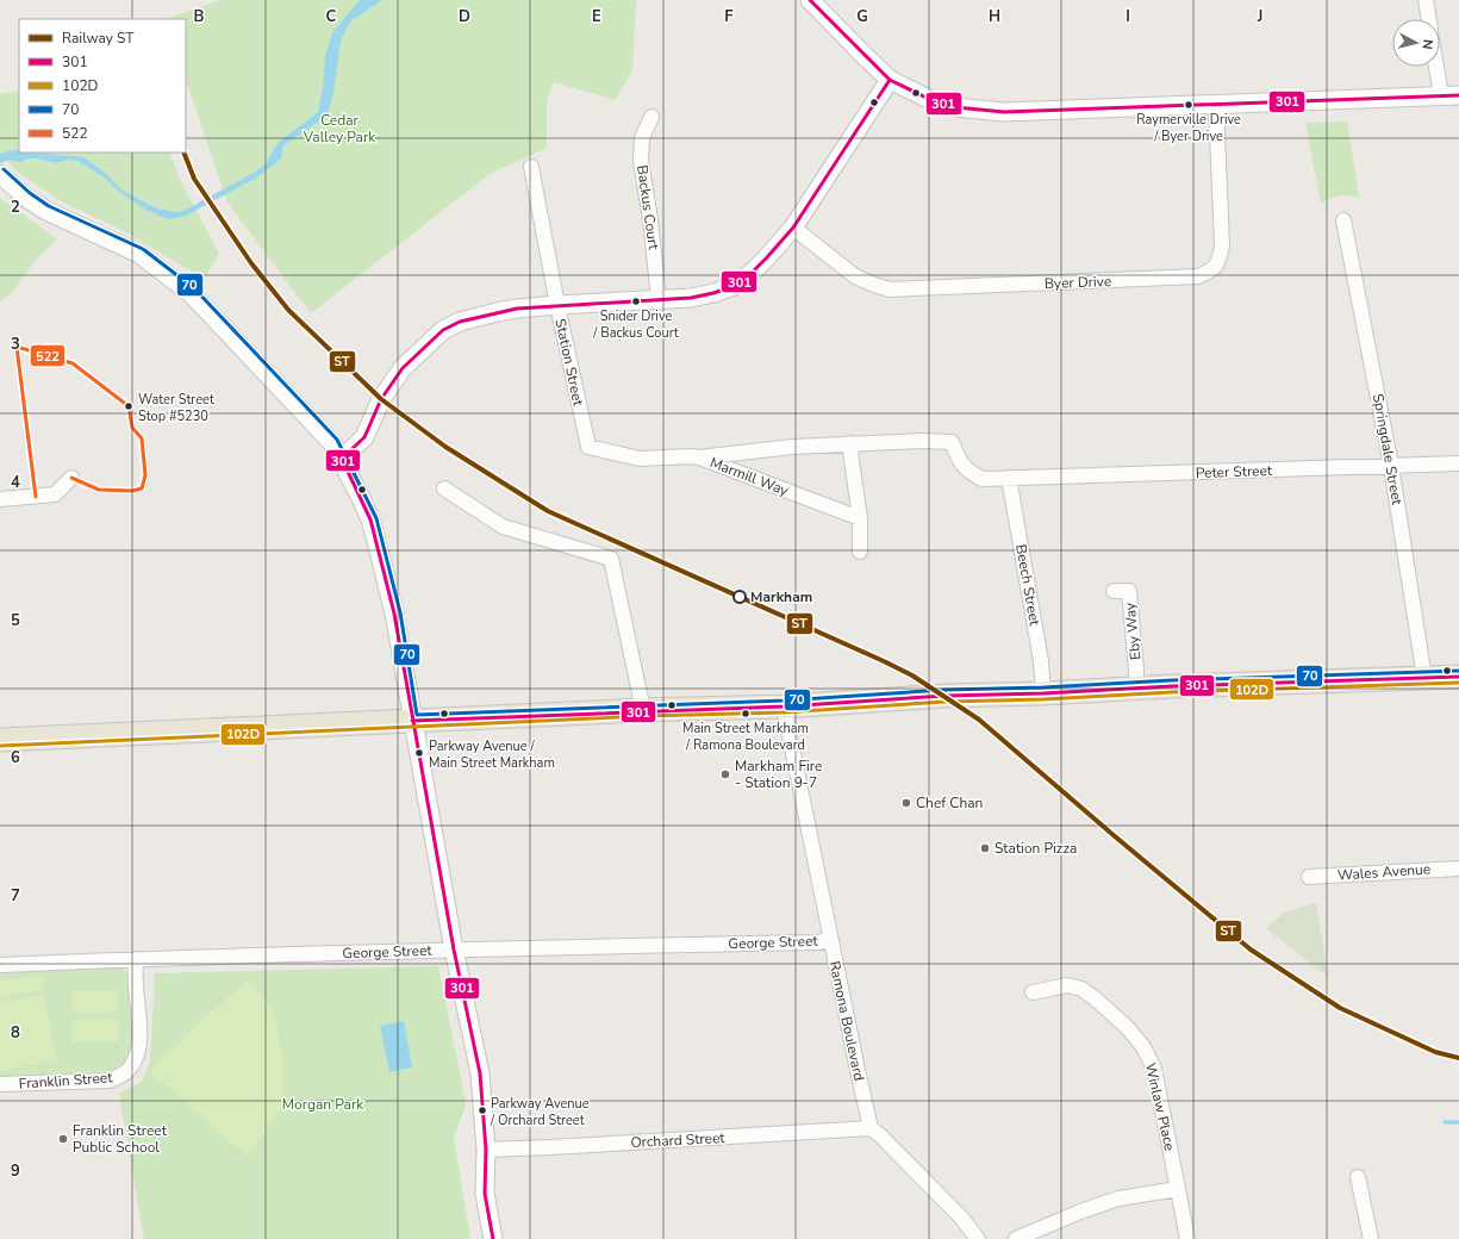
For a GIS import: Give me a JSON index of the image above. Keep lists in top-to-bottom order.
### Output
{
  "streets": {
    "street": [
      "Backus Court",
      "Byer Drive",
      "Station Street",
      "Springdale Street",
      "Peter Street",
      "Marmill Way",
      "Beech Street",
      "Eby Way",
      "Wales Avenue",
      "George Street",
      "Ramona Boulevard",
      "Franklin Street",
      "Winlaw Place",
      "Orchard Street"
    ]
  },
  "crossings": [
    ["Station Street", "Marmill Way"],
    ["Springdale Street", "Peter Street"],
    ["Peter Street", "Marmill Way"],
    ["Peter Street", "Beech Street"],
    ["Marmill Way", "Beech Street"],
    ["George Street", "Ramona Boulevard"],
    ["George Street", "Franklin Street"],
    ["Ramona Boulevard", "Orchard Street"]
  ],
  "parks": ["Cedar Valley Park", "Morgan Park"],
  "places": [
    "Raymerville Drive / Byer Drive",
    "Snider Drive / Backus Court",
    "Water Street Stop #5230",
    "Markham",
    "Main Street Markham / Ramona Boulevard",
    "Parkway Avenue / Main Street Markham",
    "Markham Fire - Station 9-7",
    "Chef Chan",
    "Station Pizza",
    "Parkway Avenue / Orchard Street",
    "Franklin Street Public School"
  ],
  "lines": [
    "transit line 301",
    "rail line ST",
    "transit line 70",
    "transit line 522",
    "transit line 102D"
  ],
  "legend": [
    "Railway ST",
    "301",
    "102D",
    "70",
    "522"
  ],
  "north": "right",
  "grid": {
    "columns": [
      "B",
      "C",
      "D",
      "E",
      "F",
      "G",
      "H",
      "I",
      "J"
    ],
    "rows": [
      "2",
      "3",
      "4",
      "5",
      "6",
      "7",
      "8",
      "9"
    ]
  }
}
